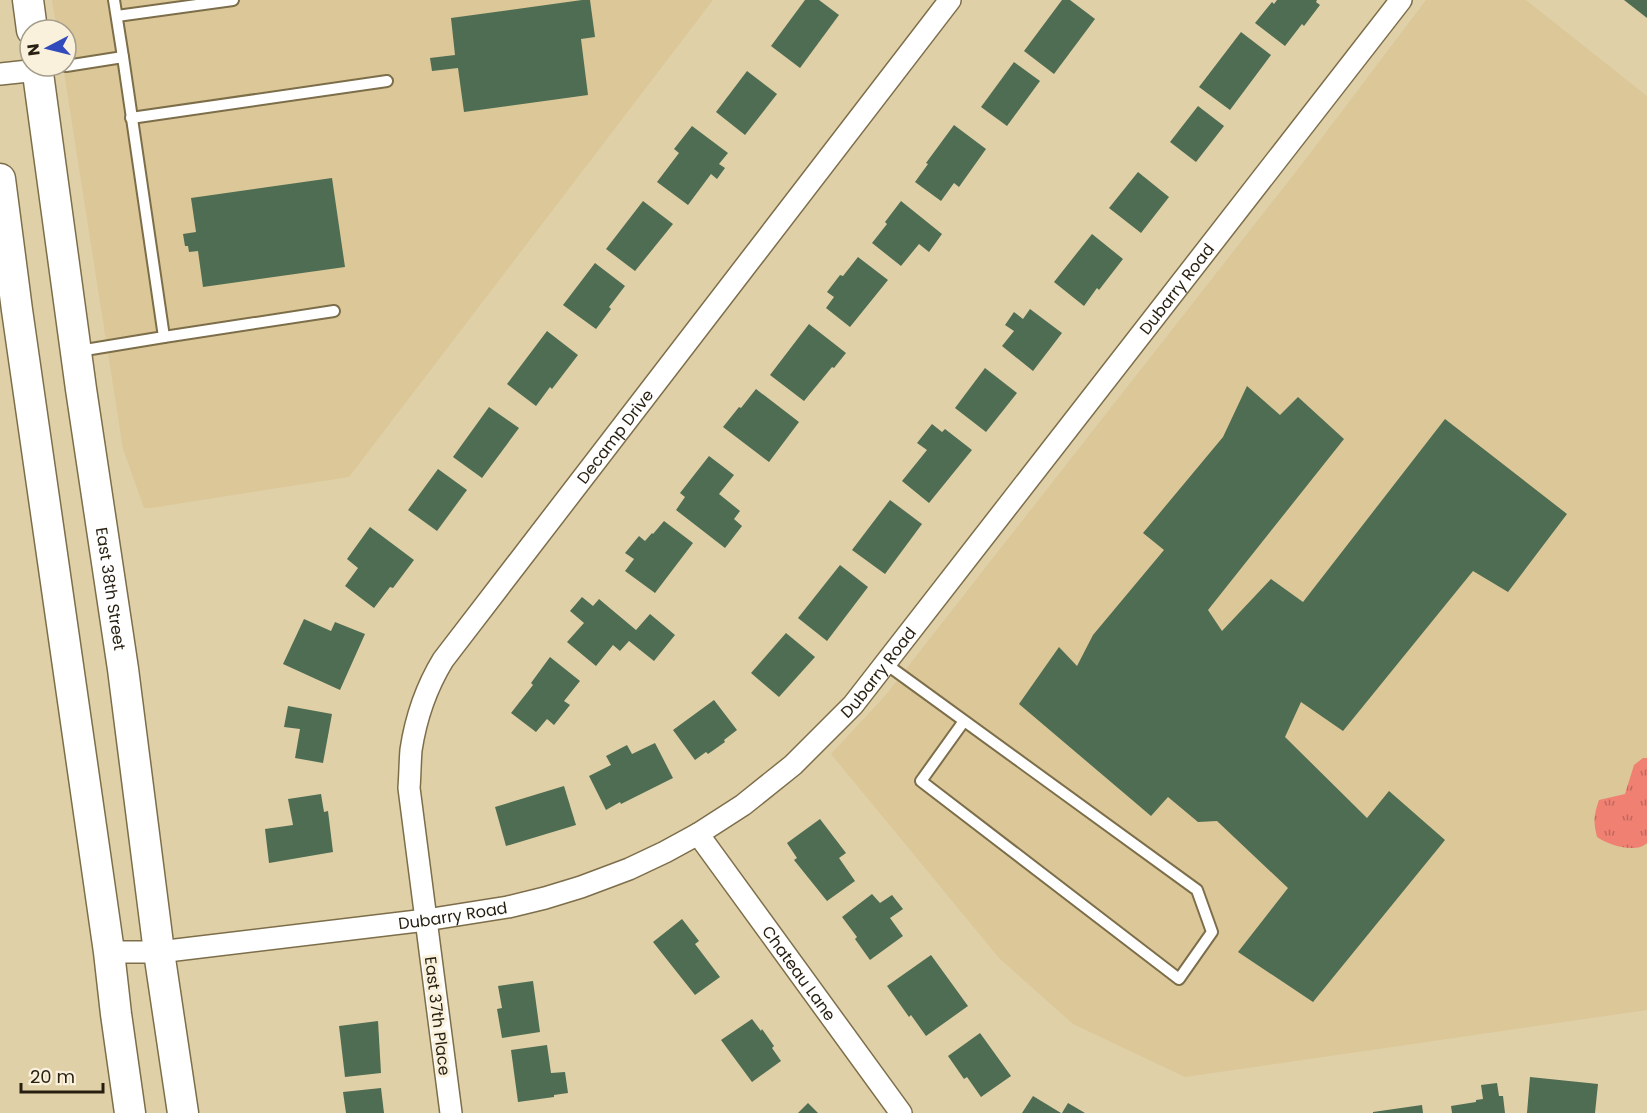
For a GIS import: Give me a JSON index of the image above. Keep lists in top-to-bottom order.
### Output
{
  "streets": {
    "main road": ["East 38th Street"],
    "street": [
      "Dubarry Road",
      "Decamp Drive",
      "Chateau Lane",
      "East 37th Place"
    ]
  },
  "crossings": [
    ["Dubarry Road", "Decamp Drive"],
    ["Dubarry Road", "East 38th Street"],
    ["Dubarry Road", "Chateau Lane"],
    ["Dubarry Road", "East 37th Place"],
    ["Decamp Drive", "East 37th Place"]
  ],
  "scale_bar": "20 m",
  "north": "left"
}
